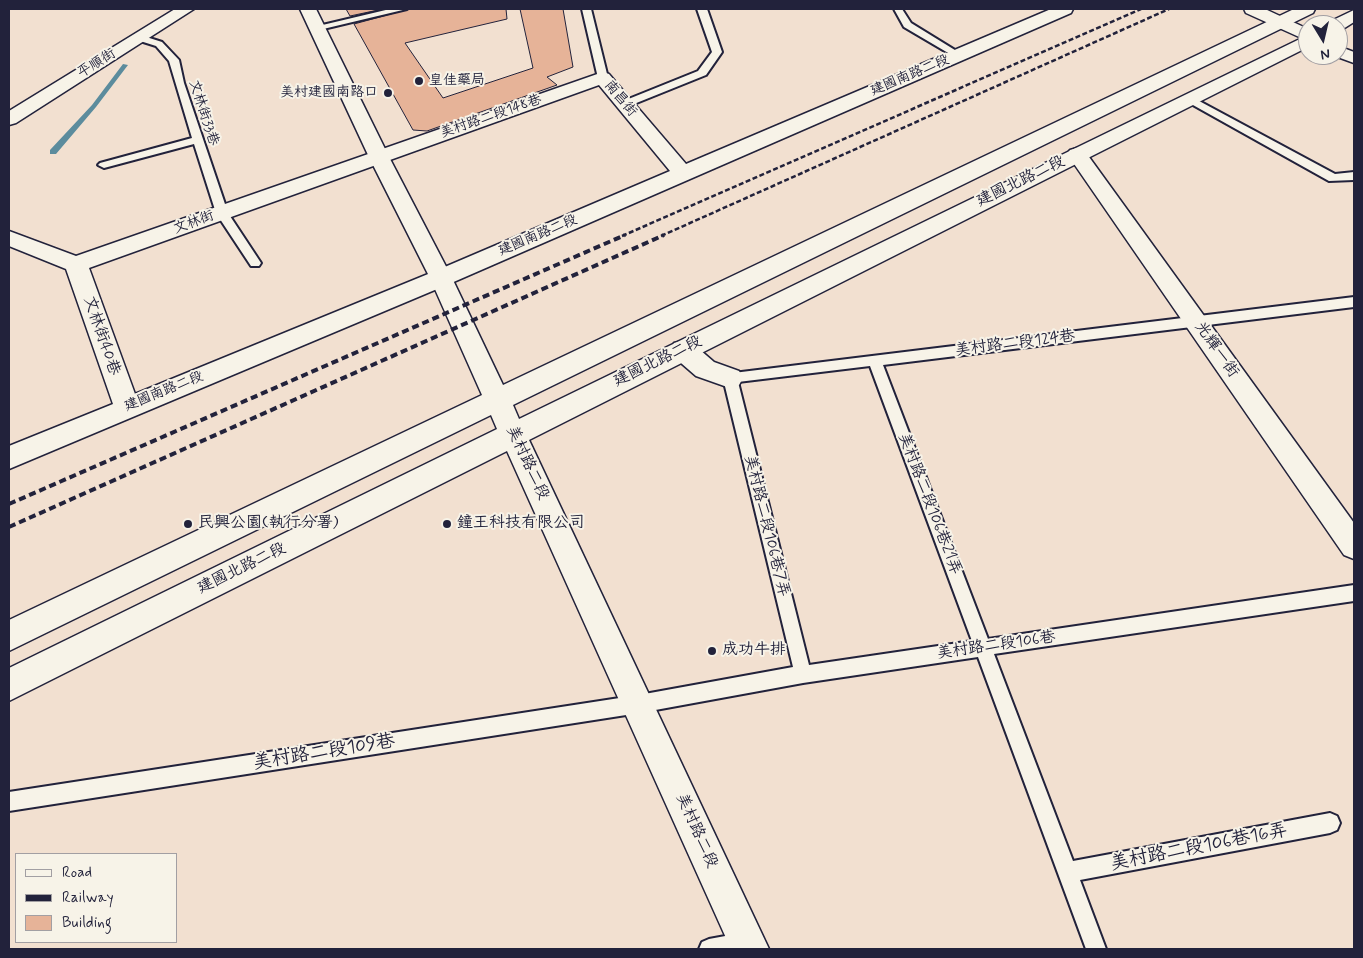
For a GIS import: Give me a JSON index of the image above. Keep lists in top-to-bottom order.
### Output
{
  "streets": {
    "street": [
      "平順街",
      "建國南路二段",
      "南昌街",
      "美村路二段148巷",
      "建國北路二段",
      "文林街",
      "文林街40巷",
      "美村路二段124巷",
      "光輝一街",
      "美村路二段"
    ],
    "lane": [
      "文林街33巷",
      "美村路二段106巷21弄",
      "美村路二段106巷7弄",
      "美村路二段106巷",
      "美村路二段109巷",
      "美村路二段106巷16弄"
    ]
  },
  "crossings": [
    ["平順街", "文林街33巷"],
    ["建國南路二段", "南昌街"],
    ["建國南路二段", "文林街40巷"],
    ["建國南路二段", "美村路二段"],
    ["南昌街", "美村路二段148巷"],
    ["文林街33巷", "文林街"],
    ["美村路二段148巷", "文林街"],
    ["美村路二段148巷", "美村路二段"],
    ["建國北路二段", "美村路二段124巷"],
    ["建國北路二段", "光輝一街"],
    ["建國北路二段", "美村路二段"],
    ["文林街", "文林街40巷"],
    ["文林街", "美村路二段"],
    ["美村路二段124巷", "光輝一街"],
    ["美村路二段124巷", "美村路二段106巷21弄"],
    ["美村路二段124巷", "美村路二段106巷7弄"],
    ["美村路二段", "美村路二段106巷"],
    ["美村路二段", "美村路二段109巷"],
    ["美村路二段106巷21弄", "美村路二段106巷"],
    ["美村路二段106巷7弄", "美村路二段106巷"],
    ["美村路二段106巷", "美村路二段109巷"]
  ],
  "places": [
    "皇佳藥局",
    "美村建國南路口",
    "民興公園(執行分署)",
    "鐘王科技有限公司",
    "成功牛排"
  ],
  "legend": ["Road", "Railway", "Building"],
  "north": "bottom"
}
